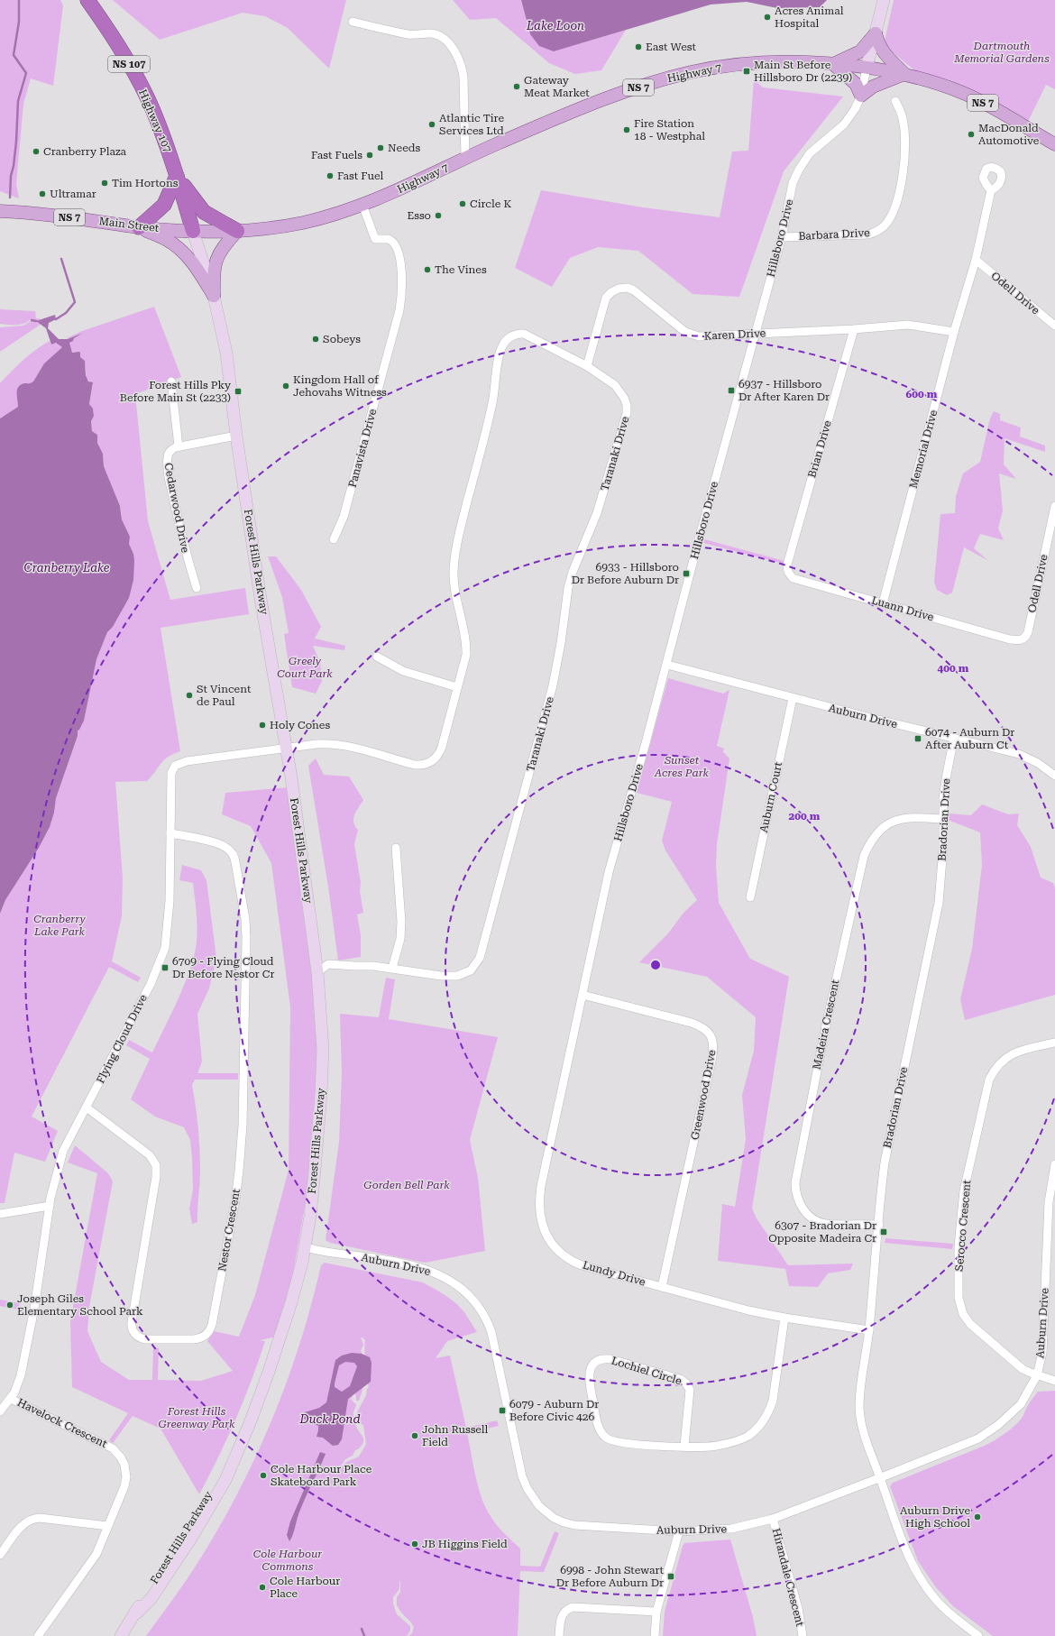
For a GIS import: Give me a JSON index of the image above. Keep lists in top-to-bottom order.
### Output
{
  "streets": {
    "highway": ["NS 107", "Highway 107"],
    "main road": [
      "Highway 7",
      "NS 7",
      "Main Street",
      "Forest Hills Parkway"
    ],
    "street": [
      "Barbara Drive",
      "Hillsboro Drive",
      "Odell Drive",
      "Karen Drive",
      "Panavista Drive",
      "Brian Drive",
      "Memorial Drive",
      "Taranaki Drive",
      "Cedarwood Drive",
      "Luann Drive",
      "Auburn Drive",
      "Auburn Court",
      "Bradorian Drive",
      "Madeira Crescent",
      "Flying Cloud Drive",
      "Greenwood Drive",
      "Serocco Crescent",
      "Nestor Crescent",
      "Lundy Drive",
      "Lochiel Circle",
      "Havelock Crescent",
      "Hirandale Crescent"
    ]
  },
  "crossings": [
    ["Highway 7", "Highway 107"],
    ["Highway 7", "Main Street"],
    ["Highway 7", "Hillsboro Drive"],
    ["Highway 7", "Panavista Drive"],
    ["Highway 7", "Forest Hills Parkway"],
    ["Highway 107", "Main Street"],
    ["Highway 107", "Forest Hills Parkway"],
    ["Main Street", "Forest Hills Parkway"],
    ["Barbara Drive", "Hillsboro Drive"],
    ["Hillsboro Drive", "Karen Drive"],
    ["Hillsboro Drive", "Auburn Drive"],
    ["Hillsboro Drive", "Greenwood Drive"],
    ["Hillsboro Drive", "Lundy Drive"],
    ["Odell Drive", "Memorial Drive"],
    ["Odell Drive", "Luann Drive"],
    ["Karen Drive", "Brian Drive"],
    ["Karen Drive", "Memorial Drive"],
    ["Karen Drive", "Taranaki Drive"],
    ["Brian Drive", "Luann Drive"],
    ["Memorial Drive", "Luann Drive"],
    ["Taranaki Drive", "Forest Hills Parkway"],
    ["Taranaki Drive", "Flying Cloud Drive"],
    ["Cedarwood Drive", "Forest Hills Parkway"],
    ["Forest Hills Parkway", "Auburn Drive"],
    ["Forest Hills Parkway", "Flying Cloud Drive"],
    ["Auburn Drive", "Auburn Court"],
    ["Auburn Drive", "Bradorian Drive"],
    ["Auburn Drive", "Serocco Crescent"],
    ["Auburn Drive", "Hirandale Crescent"],
    ["Bradorian Drive", "Madeira Crescent"],
    ["Bradorian Drive", "Lundy Drive"],
    ["Flying Cloud Drive", "Nestor Crescent"],
    ["Flying Cloud Drive", "Havelock Crescent"],
    ["Greenwood Drive", "Lundy Drive"],
    ["Lundy Drive", "Lochiel Circle"]
  ],
  "water": ["Lake Loon", "Cranberry Lake", "Duck Pond"],
  "parks": [
    "Dartmouth Memorial Gardens",
    "Greely Court Park",
    "Sunset Acres Park",
    "Cranberry Lake Park",
    "Gorden Bell Park",
    "Forest Hills Greenway Park",
    "Cole Harbour Commons"
  ],
  "places": {
    "other": [
      "Acres Animal Hospital",
      "East West",
      "Gateway Meat Market",
      "Atlantic Tire Services Ltd",
      "Fire Station 18 - Westphal",
      "MacDonald Automotive",
      "Needs",
      "Cranberry Plaza",
      "Fast Fuels",
      "Fast Fuel",
      "Tim Hortons",
      "Ultramar",
      "Circle K",
      "Esso",
      "The Vines",
      "Sobeys",
      "Kingdom Hall of Jehovahs Witness",
      "St Vincent de Paul",
      "Holy Cones",
      "Joseph Giles Elementary School Park",
      "John Russell Field",
      "Cole Harbour Place Skateboard Park",
      "Auburn Drive High School",
      "JB Higgins Field",
      "Cole Harbour Place"
    ],
    "transit": [
      "Main St Before Hillsboro Dr (2239)",
      "6937 - Hillsboro Dr After Karen Dr",
      "Forest Hills Pky Before Main St (2233)",
      "6933 - Hillsboro Dr Before Auburn Dr",
      "6074 - Auburn Dr After Auburn Ct",
      "6709 - Flying Cloud Dr Before Nestor Cr",
      "6307 - Bradorian Dr Opposite Madeira Cr",
      "6079 - Auburn Dr Before Civic 426",
      "6998 - John Stewart Dr Before Auburn Dr"
    ]
  },
  "rings": ["600 m", "400 m", "200 m"]
}
